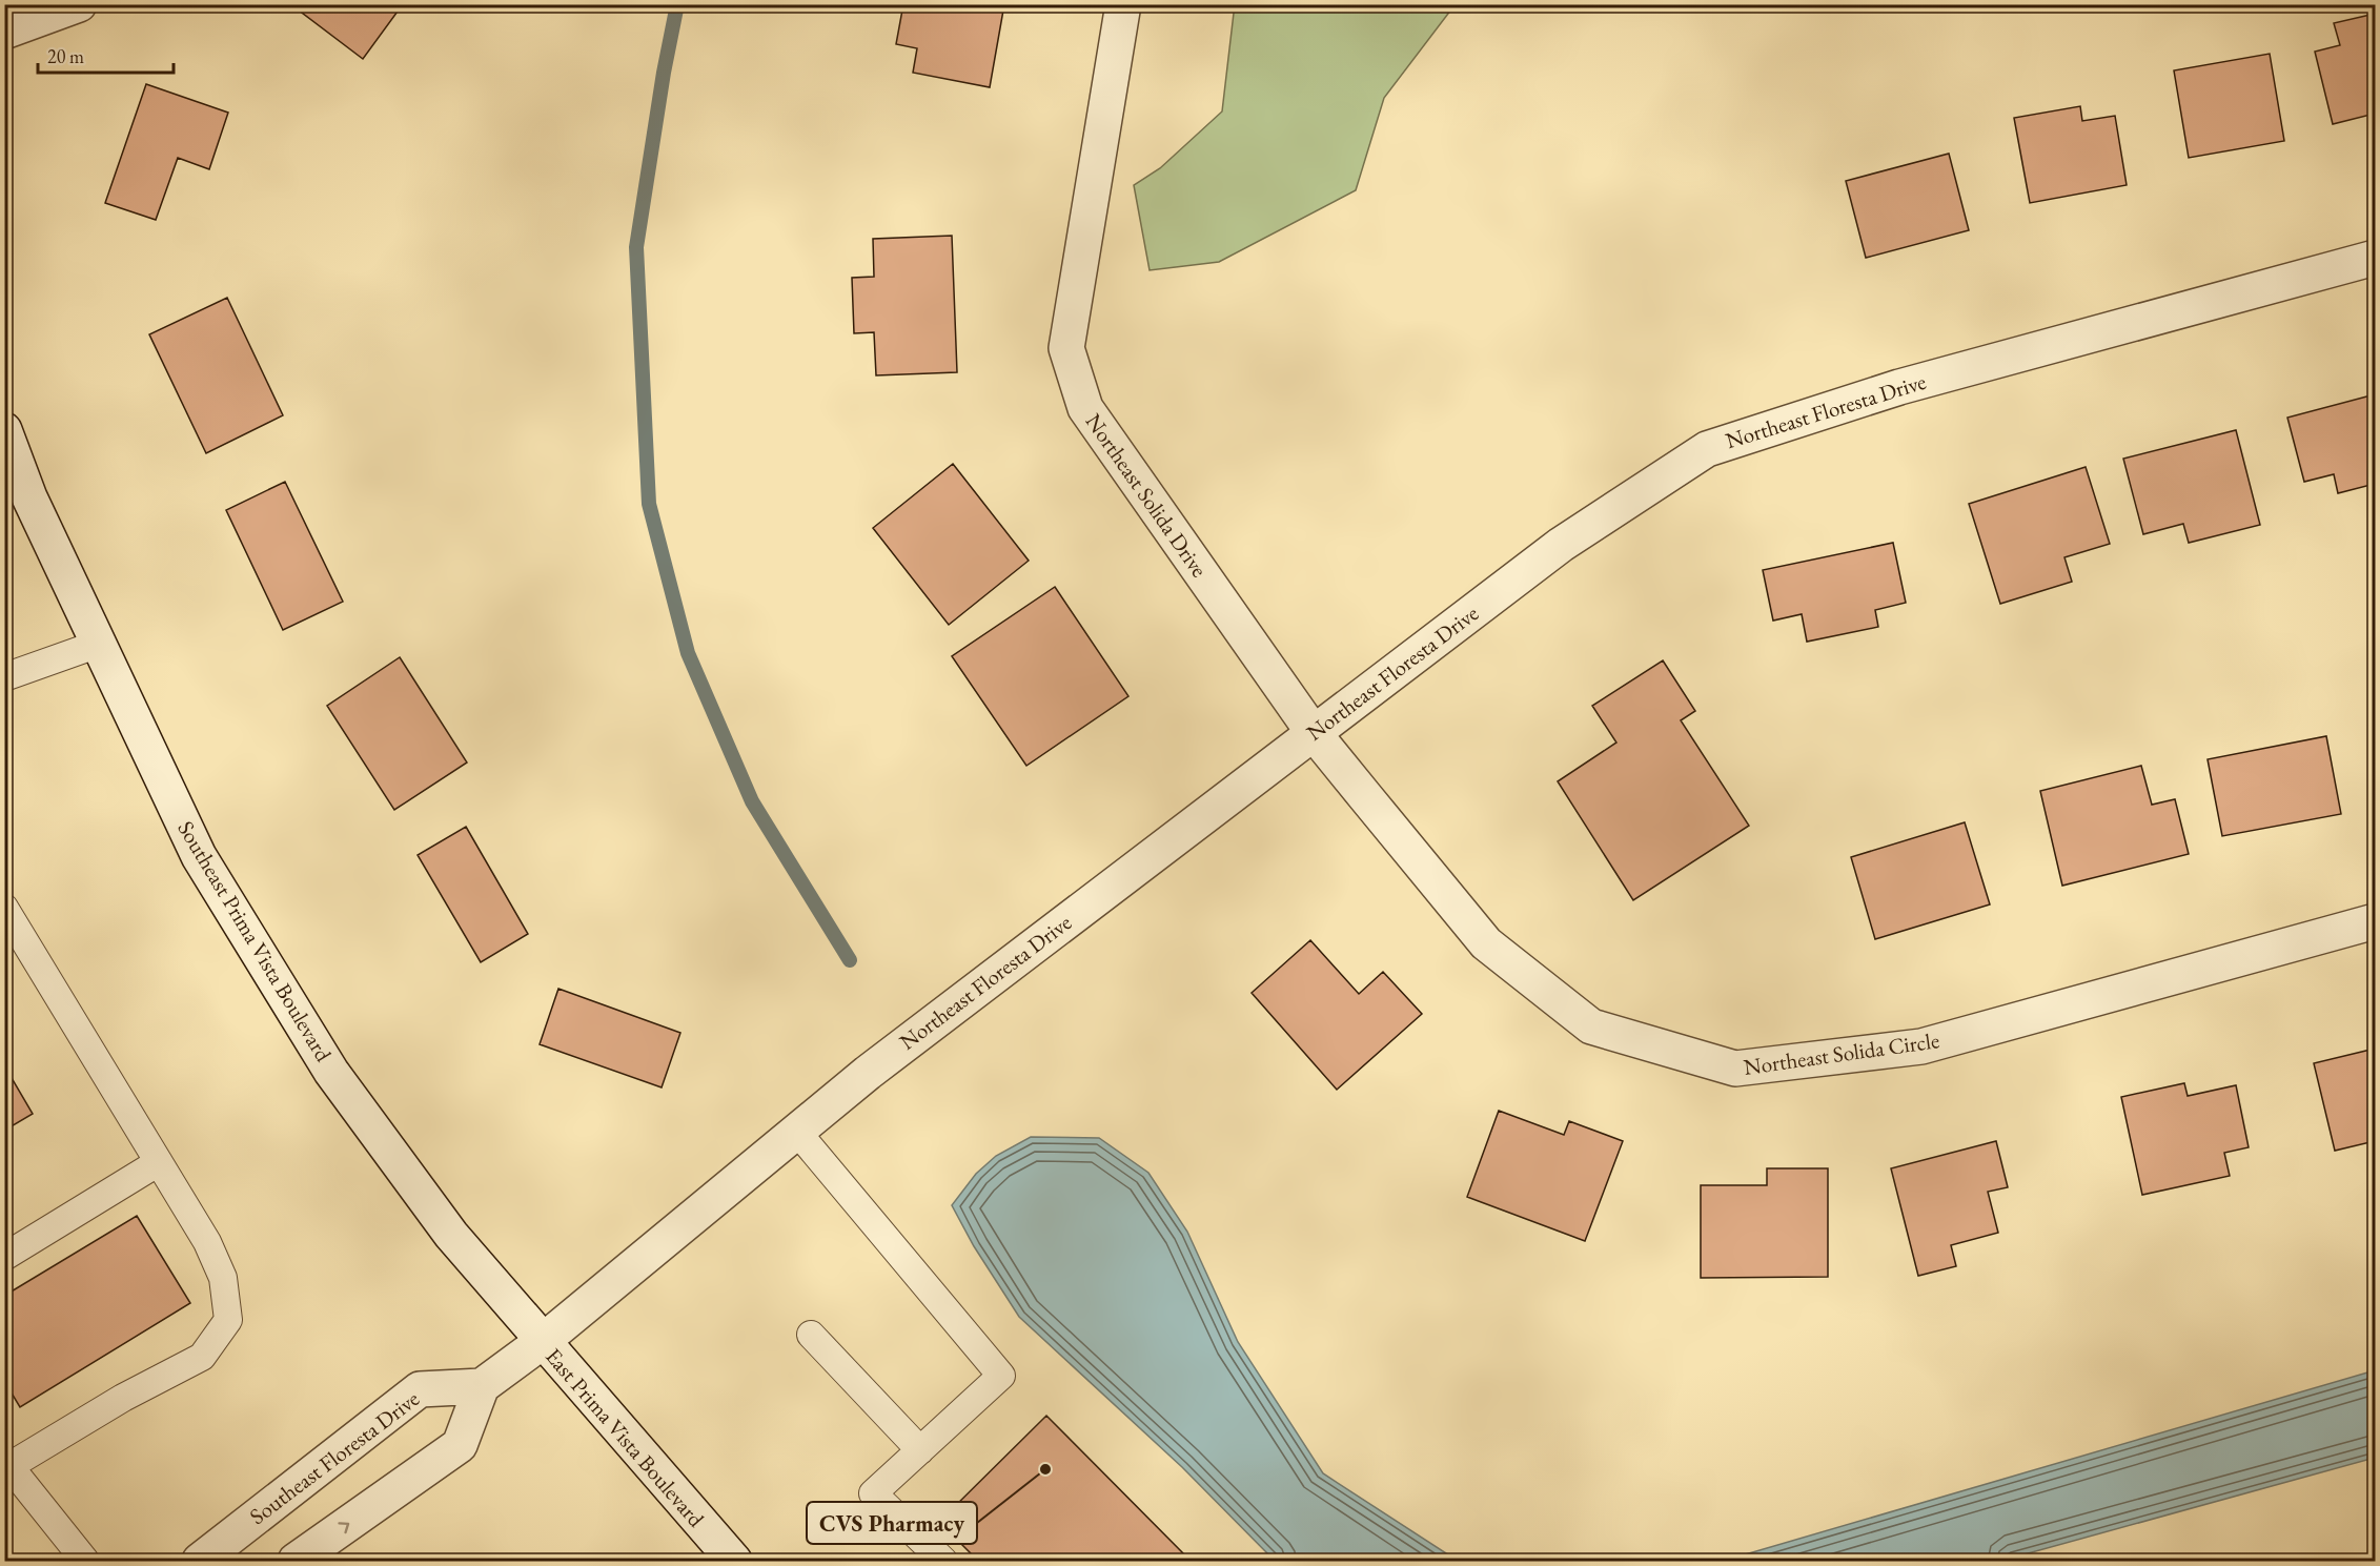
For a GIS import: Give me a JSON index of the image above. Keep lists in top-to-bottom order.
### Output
{
  "streets": {
    "street": [
      "Northeast Floresta Drive",
      "Northeast Solida Drive",
      "Southeast Prima Vista Boulevard",
      "Northeast Solida Circle",
      "East Prima Vista Boulevard",
      "Southeast Floresta Drive"
    ]
  },
  "crossings": [
    ["Northeast Floresta Drive", "Northeast Solida Drive"],
    ["Northeast Floresta Drive", "Southeast Prima Vista Boulevard"],
    ["Northeast Floresta Drive", "Northeast Solida Circle"],
    ["Northeast Floresta Drive", "East Prima Vista Boulevard"],
    ["Northeast Solida Drive", "Northeast Solida Circle"],
    ["Southeast Prima Vista Boulevard", "East Prima Vista Boulevard"]
  ],
  "places": ["CVS Pharmacy"],
  "scale_bar": "20 m"
}
